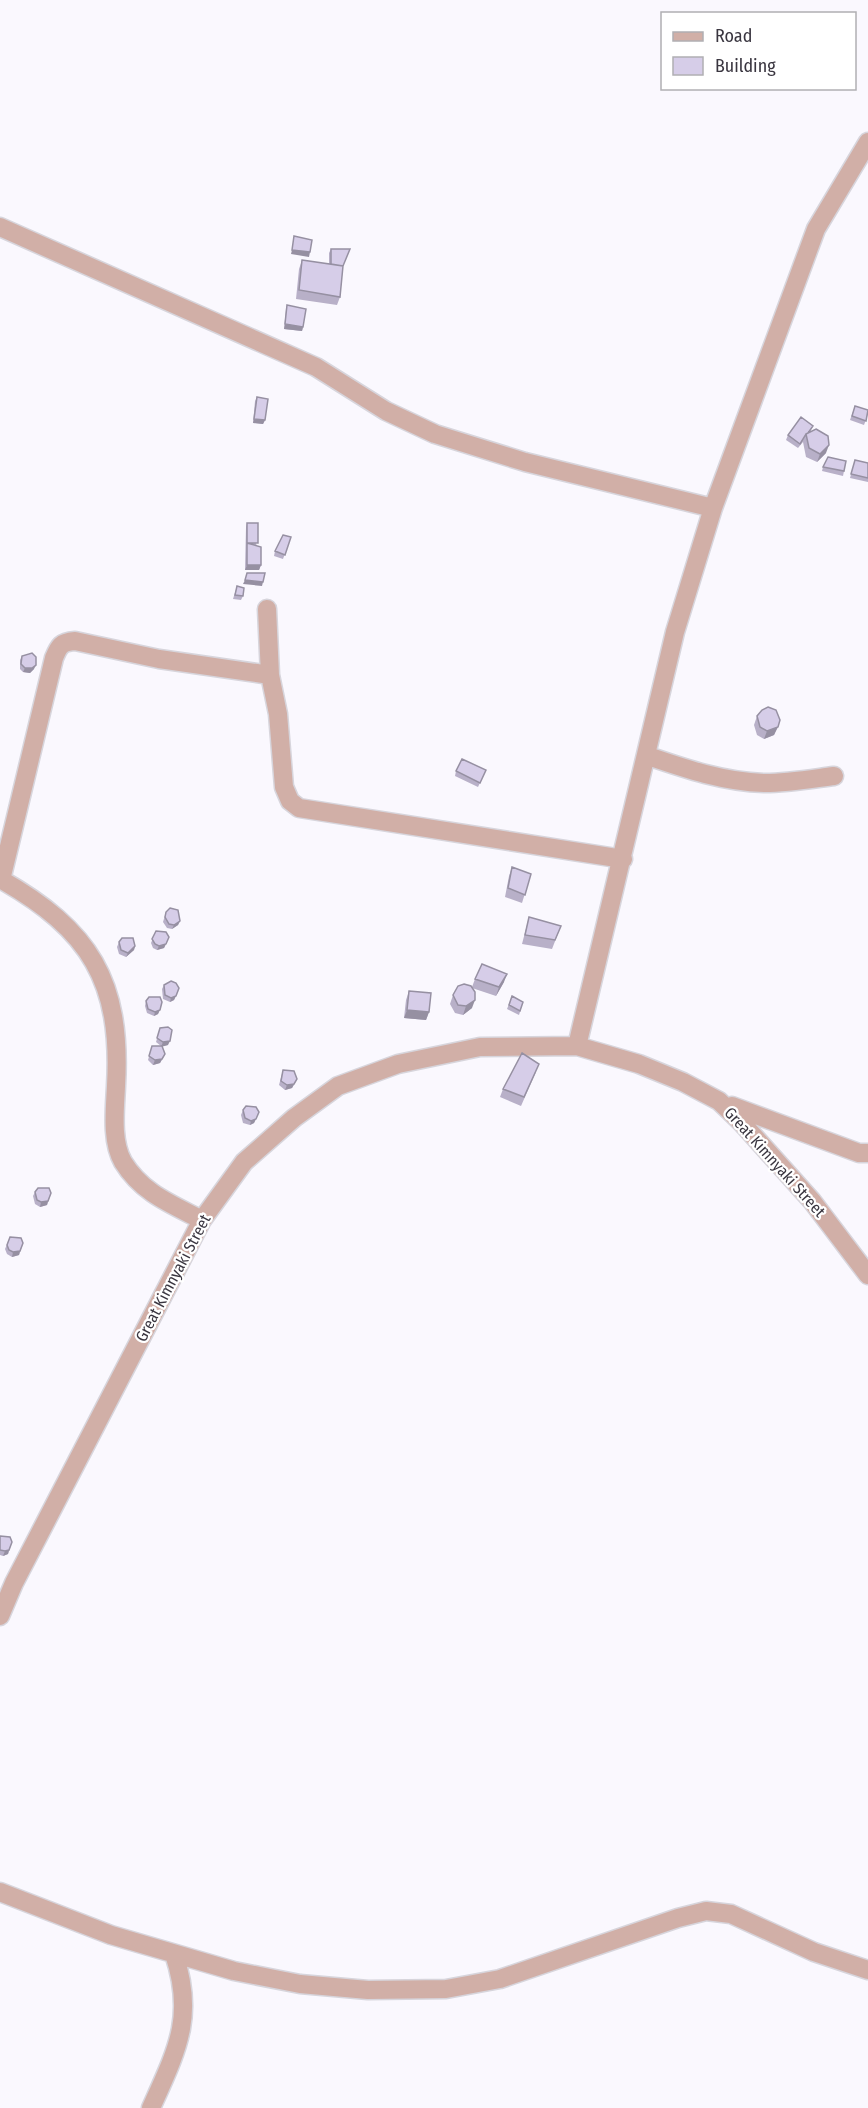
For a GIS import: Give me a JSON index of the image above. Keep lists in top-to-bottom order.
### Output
{
  "streets": {
    "street": ["Great Kimnyaki Street"]
  },
  "legend": ["Road", "Building"]
}
